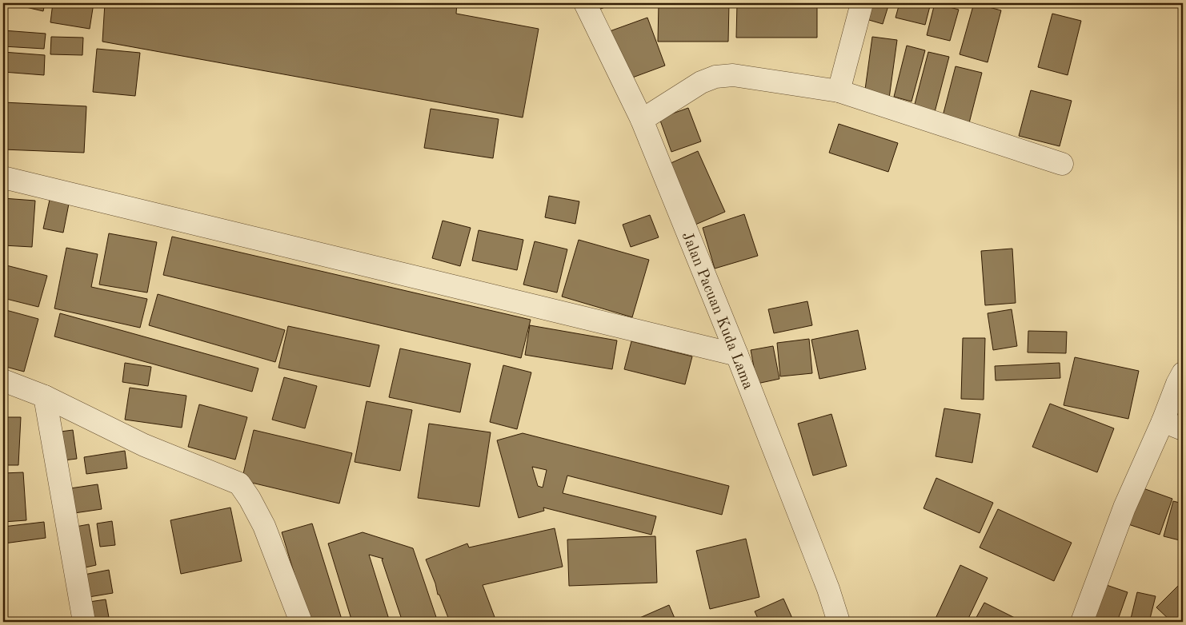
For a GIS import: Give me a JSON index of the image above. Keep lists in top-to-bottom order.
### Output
{
  "streets": {
    "street": ["Jalan Pacuan Kuda Lama"]
  }
}
